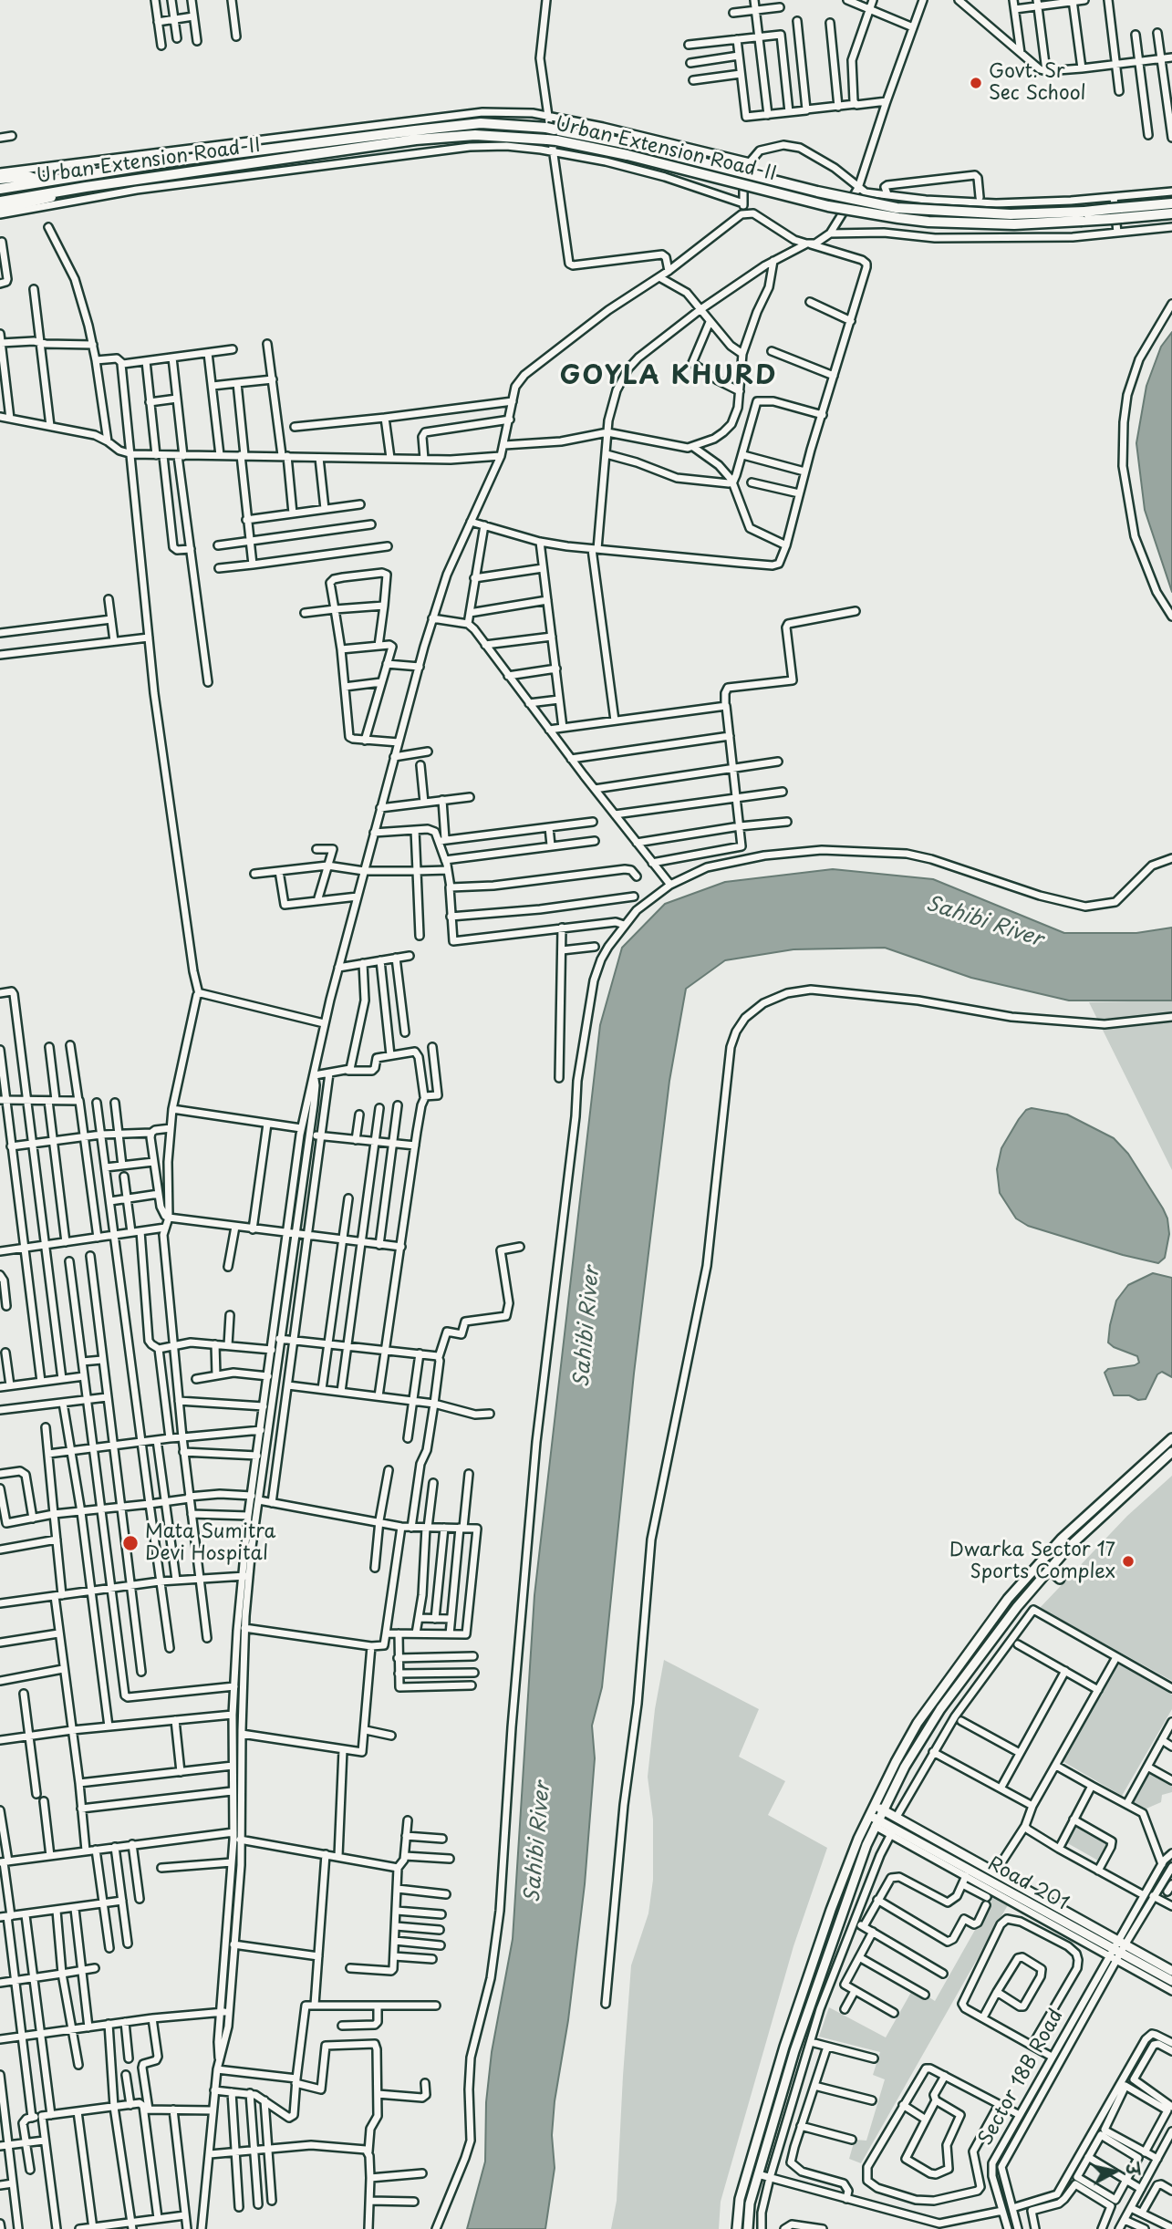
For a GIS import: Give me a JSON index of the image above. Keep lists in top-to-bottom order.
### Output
{
  "streets": {
    "highway": ["Urban Extension Road-II"],
    "main road": ["Road 201"],
    "street": ["Sector 18B Road"]
  },
  "crossings": [
    ["Road 201", "Sector 18B Road"]
  ],
  "districts": ["GOYLA KHURD"],
  "water": ["Sahibi River"],
  "places": ["Govt. Sr Sec School", "Mata Sumitra Devi Hospital", "Dwarka Sector 17 Sports Complex"],
  "north": "right"
}
